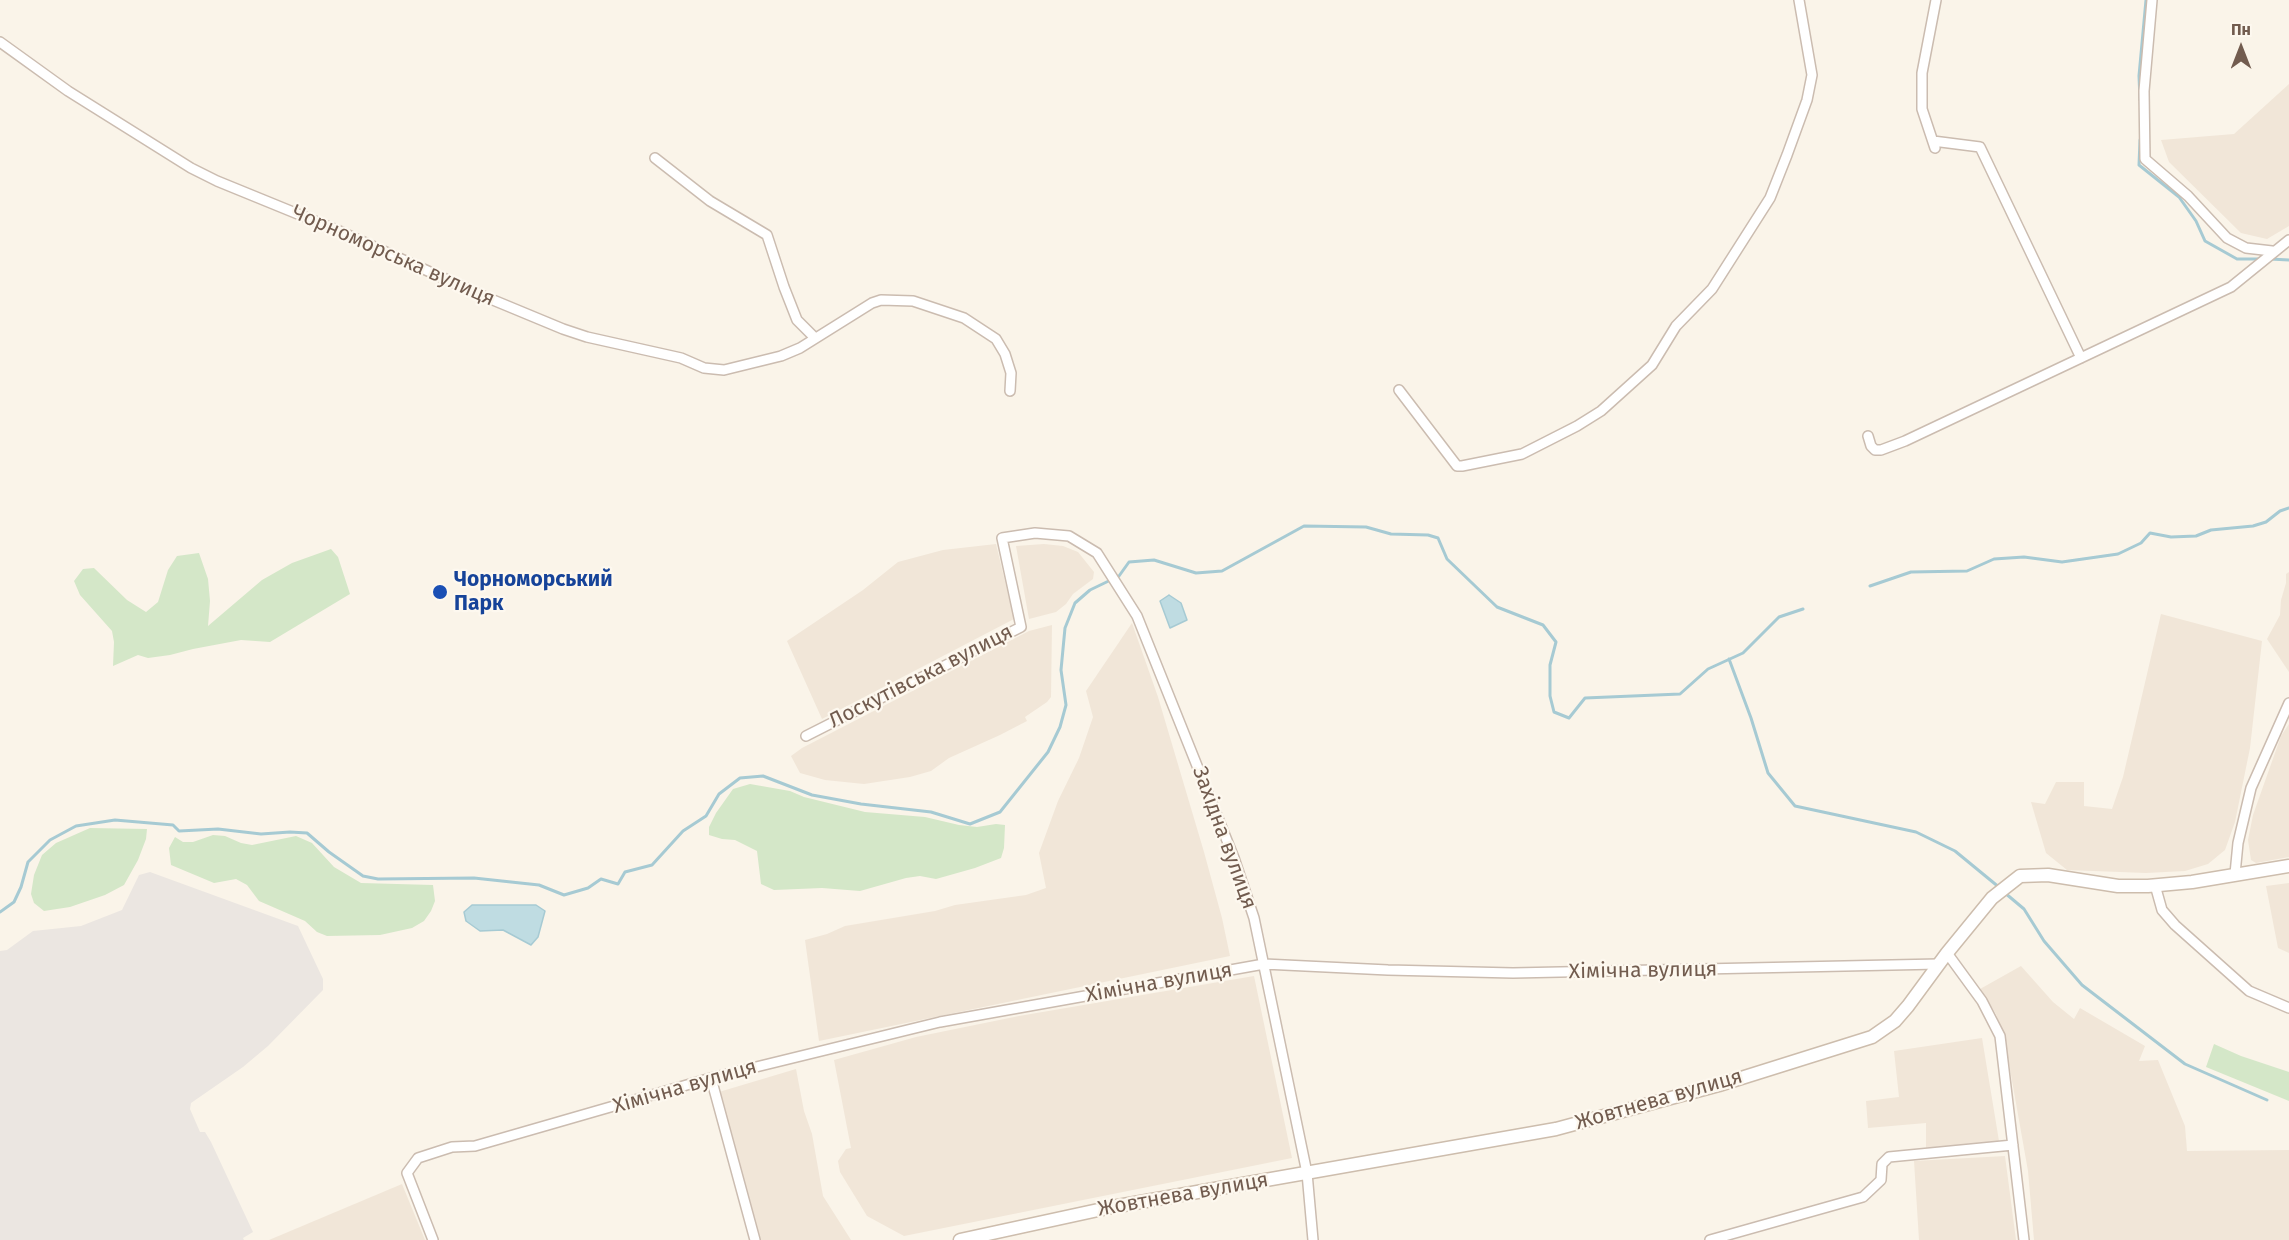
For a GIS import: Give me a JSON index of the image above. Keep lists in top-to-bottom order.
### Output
{
  "streets": {
    "main road": ["Жовтнева вулиця"],
    "street": [
      "Чорноморська вулиця",
      "Лоскутівська вулиця",
      "Західна вулиця",
      "Хімічна вулиця"
    ]
  },
  "crossings": [
    ["Лоскутівська вулиця", "Західна вулиця"],
    ["Західна вулиця", "Хімічна вулиця"],
    ["Західна вулиця", "Жовтнева вулиця"],
    ["Хімічна вулиця", "Жовтнева вулиця"]
  ],
  "places": ["Чорноморський Парк"],
  "north": "top"
}
